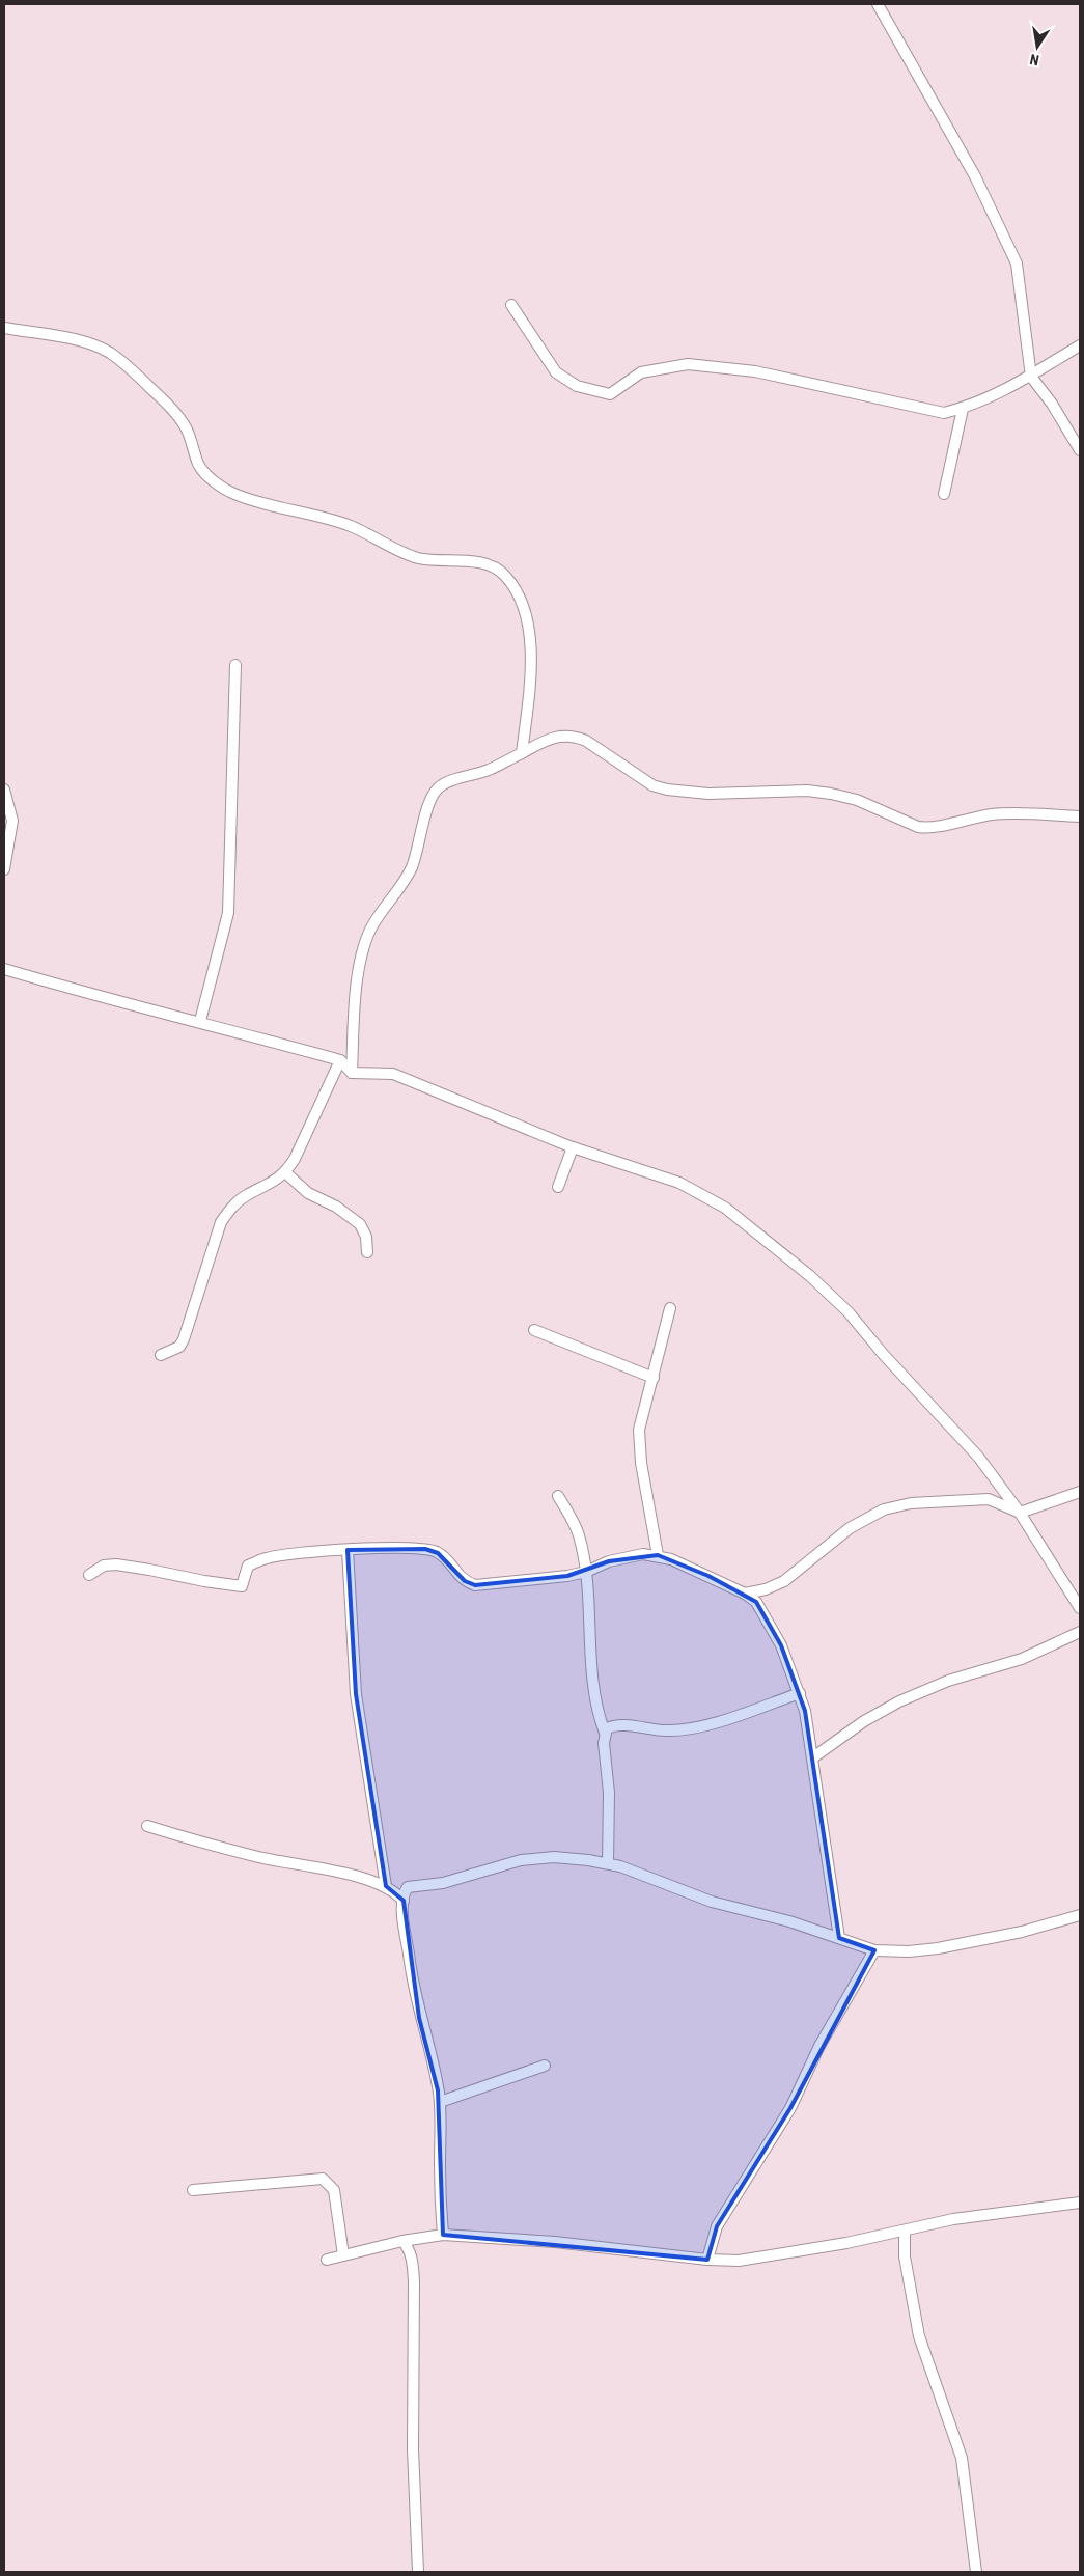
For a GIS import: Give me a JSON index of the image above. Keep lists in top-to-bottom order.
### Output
{
  "north": "bottom"
}
